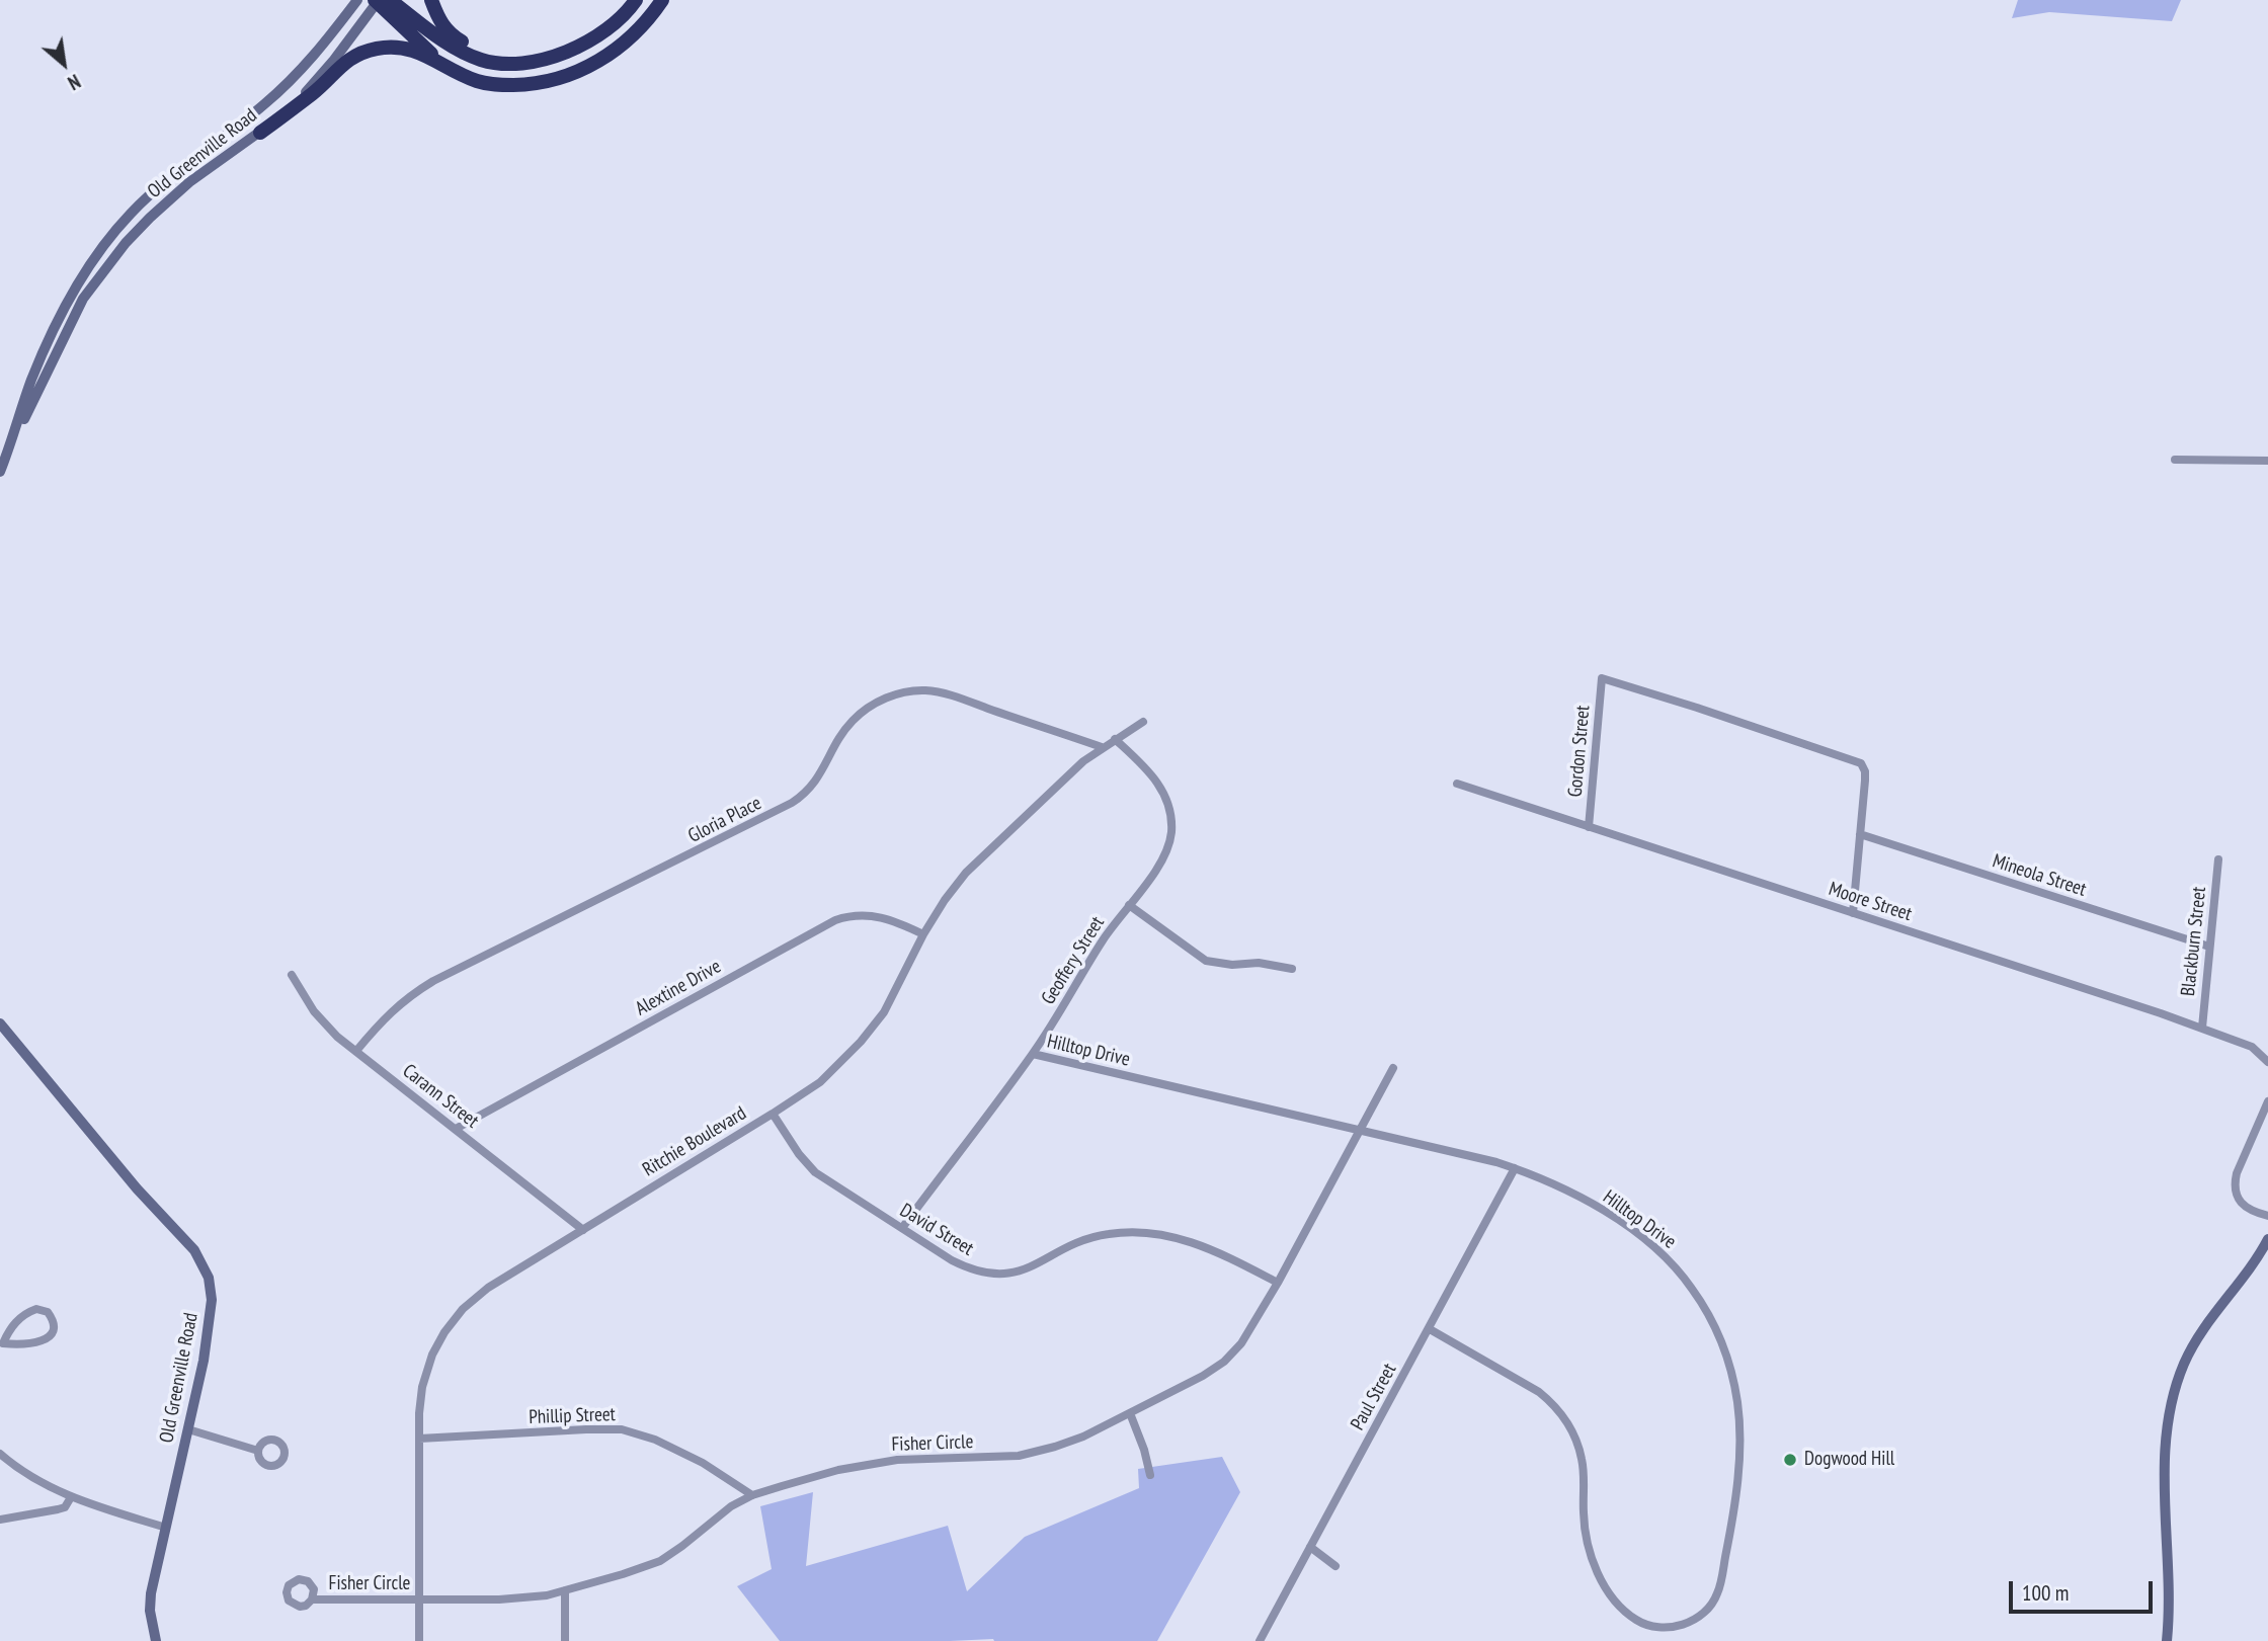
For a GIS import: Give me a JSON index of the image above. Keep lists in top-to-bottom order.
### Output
{
  "streets": {
    "main road": ["Old Greenville Road"],
    "street": [
      "Gordon Street",
      "Gloria Place",
      "Mineola Street",
      "Moore Street",
      "Blackburn Street",
      "Geoffery Street",
      "Alextine Drive",
      "Hilltop Drive",
      "Carann Street",
      "Ritchie Boulevard",
      "David Street",
      "Paul Street",
      "Phillip Street",
      "Fisher Circle"
    ]
  },
  "crossings": [
    ["Gordon Street", "Mineola Street"],
    ["Gordon Street", "Moore Street"],
    ["Gloria Place", "Carann Street"],
    ["Gloria Place", "Ritchie Boulevard"],
    ["Mineola Street", "Blackburn Street"],
    ["Moore Street", "Blackburn Street"],
    ["Geoffery Street", "Hilltop Drive"],
    ["Geoffery Street", "Ritchie Boulevard"],
    ["Geoffery Street", "David Street"],
    ["Alextine Drive", "Carann Street"],
    ["Alextine Drive", "Ritchie Boulevard"],
    ["Hilltop Drive", "Paul Street"],
    ["Hilltop Drive", "Fisher Circle"],
    ["Carann Street", "Ritchie Boulevard"],
    ["Ritchie Boulevard", "David Street"],
    ["Ritchie Boulevard", "Phillip Street"],
    ["Ritchie Boulevard", "Fisher Circle"],
    ["David Street", "Fisher Circle"],
    ["Phillip Street", "Fisher Circle"]
  ],
  "places": ["Dogwood Hill"],
  "scale_bar": "100 m",
  "north": "bottom right"
}
